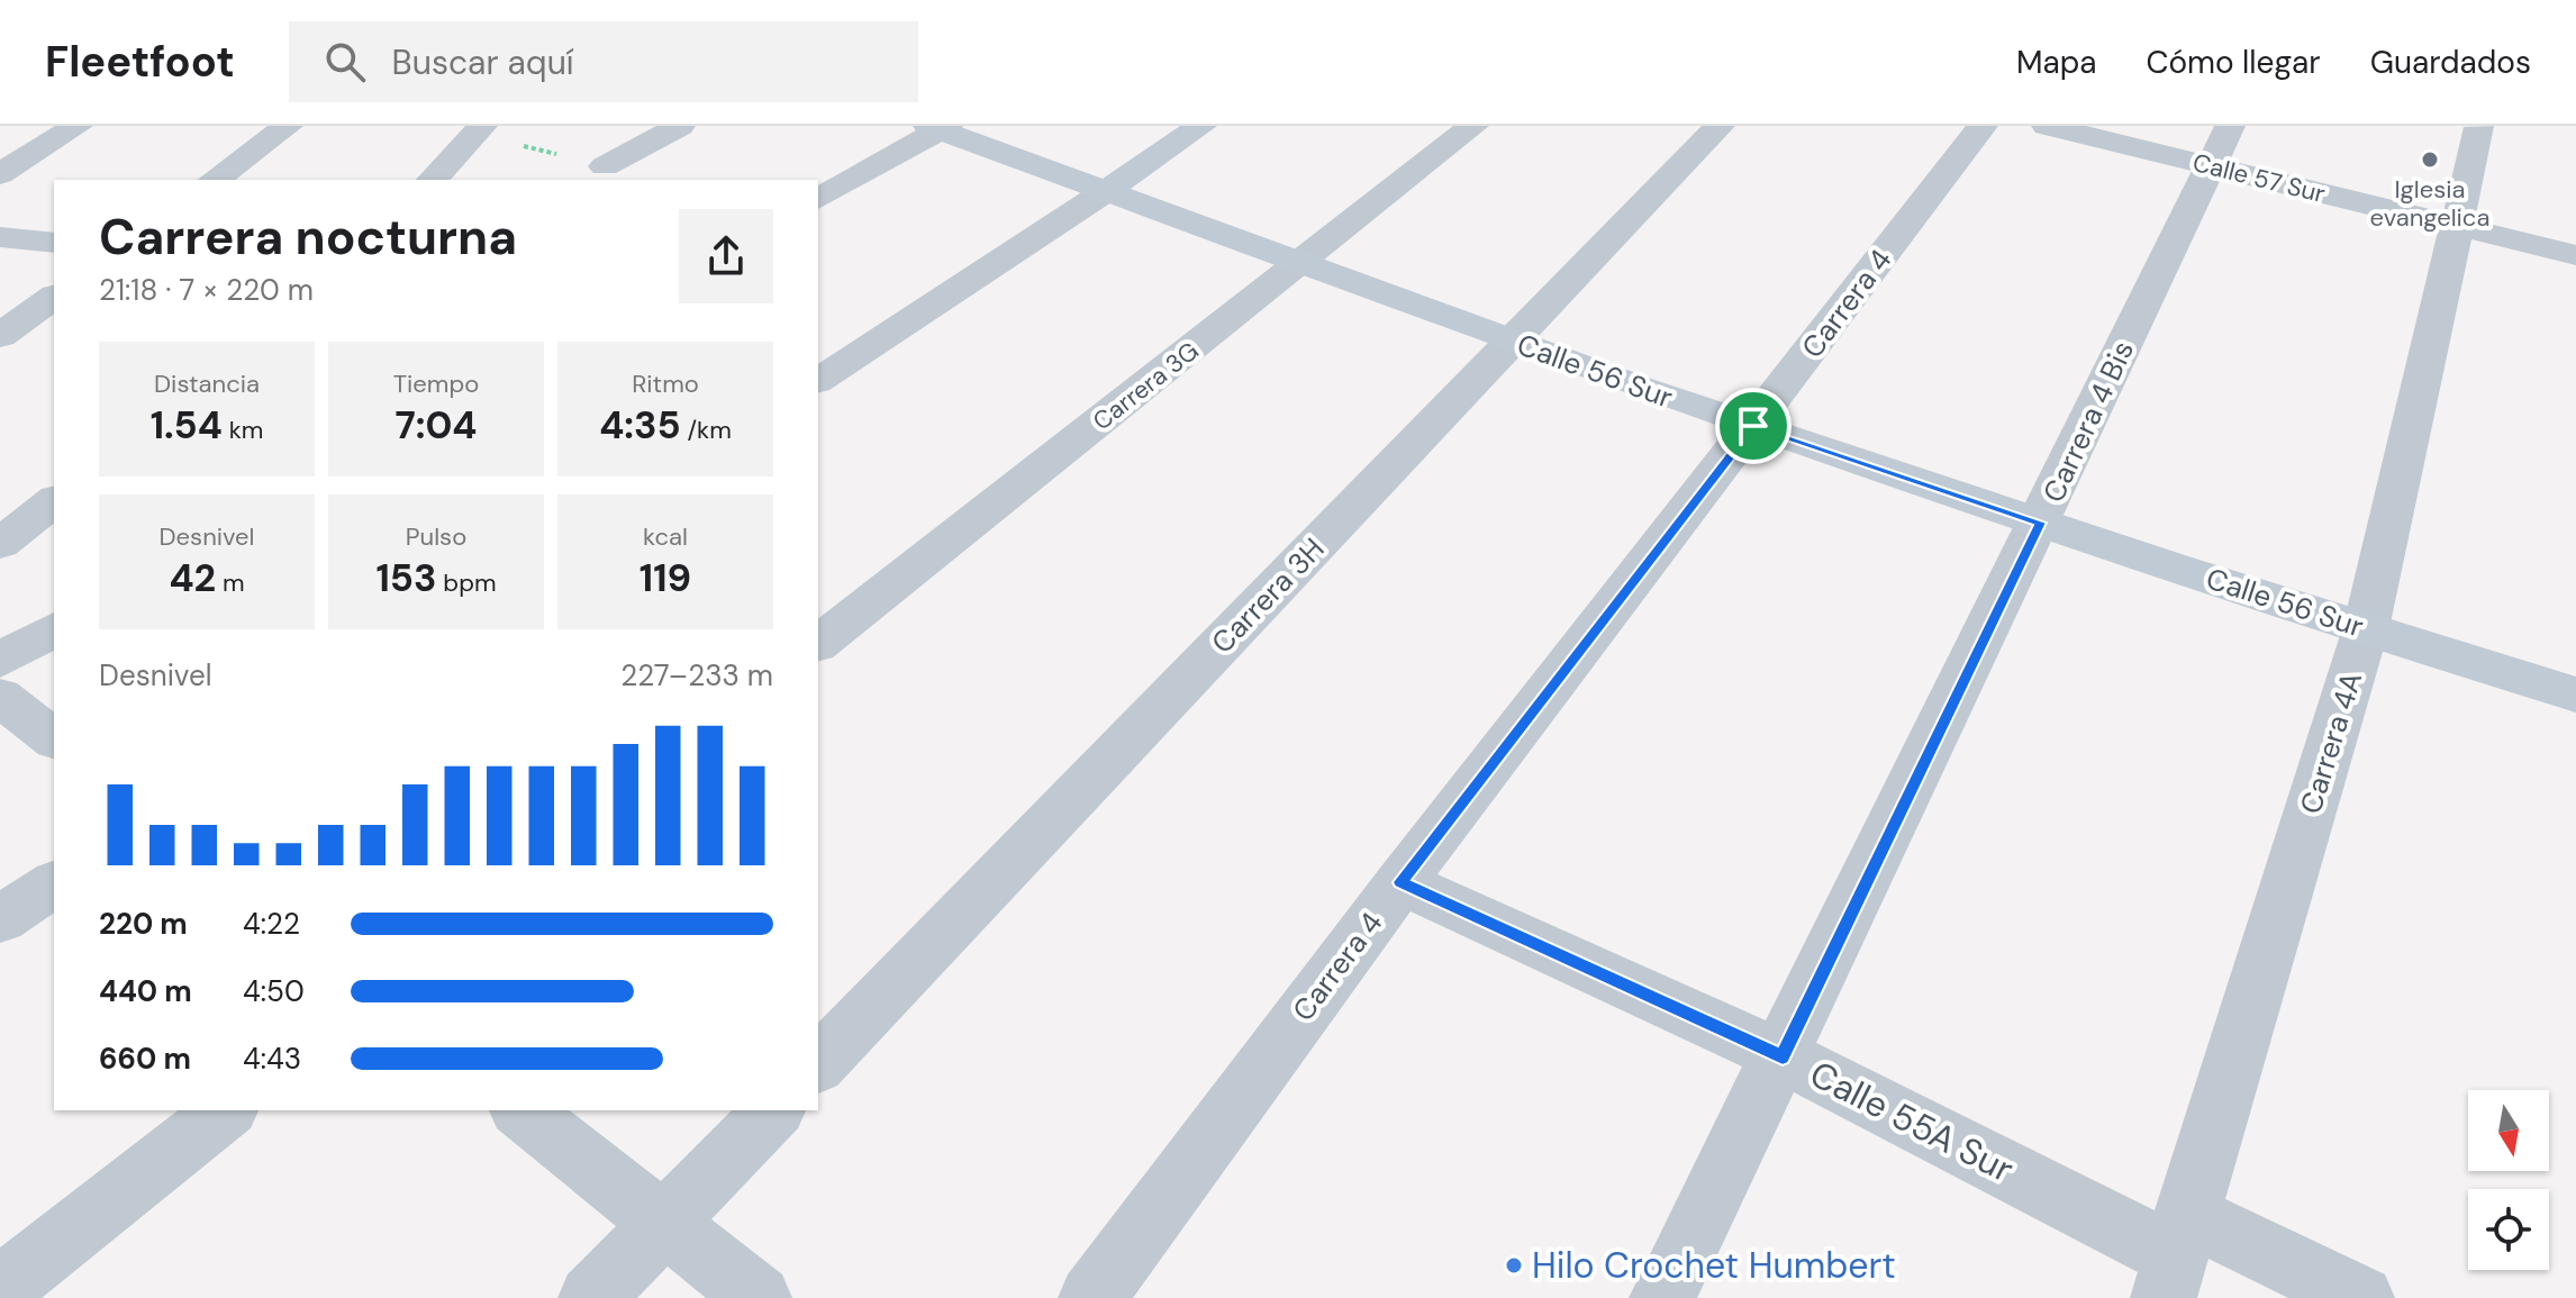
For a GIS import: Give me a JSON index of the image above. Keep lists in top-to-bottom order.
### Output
{
  "streets": {
    "street": [
      "Calle 57 Sur",
      "Carrera 4",
      "Calle 56 Sur",
      "Carrera 3G",
      "Carrera 4 Bis",
      "Carrera 3H",
      "Carrera 4A",
      "Calle 55A Sur"
    ]
  },
  "crossings": [
    ["Calle 57 Sur", "Carrera 4 Bis"],
    ["Calle 57 Sur", "Carrera 4A"],
    ["Carrera 4", "Calle 56 Sur"],
    ["Carrera 4", "Calle 55A Sur"],
    ["Calle 56 Sur", "Carrera 3G"],
    ["Calle 56 Sur", "Carrera 4 Bis"],
    ["Calle 56 Sur", "Carrera 3H"],
    ["Calle 56 Sur", "Carrera 4A"],
    ["Carrera 4 Bis", "Calle 55A Sur"],
    ["Carrera 4A", "Calle 55A Sur"]
  ],
  "places": ["Iglesia evangelica", "Hilo Crochet Humbert"],
  "north": "bottom",
  "page": {
    "header": "Fleetfoot",
    "search": "Buscar aquí",
    "nav": ["Mapa", "Cómo llegar", "Guardados"],
    "heading": ["Carrera nocturna", "21:18 · 7 × 220 m"],
    "stats": [
      ["Distancia", "1.54 km"],
      ["Tiempo", "7:04"],
      ["Ritmo", "4:35 /km"],
      ["Desnivel", "42 m"],
      ["Pulso", "153 bpm"],
      ["kcal", "119"]
    ],
    "chart": ["Desnivel", "227–233 m"],
    "list": [
      {
        "name": "220 m",
        "note": "4:22"
      },
      {
        "name": "440 m",
        "note": "4:50"
      },
      {
        "name": "660 m",
        "note": "4:43"
      }
    ]
  }
}
